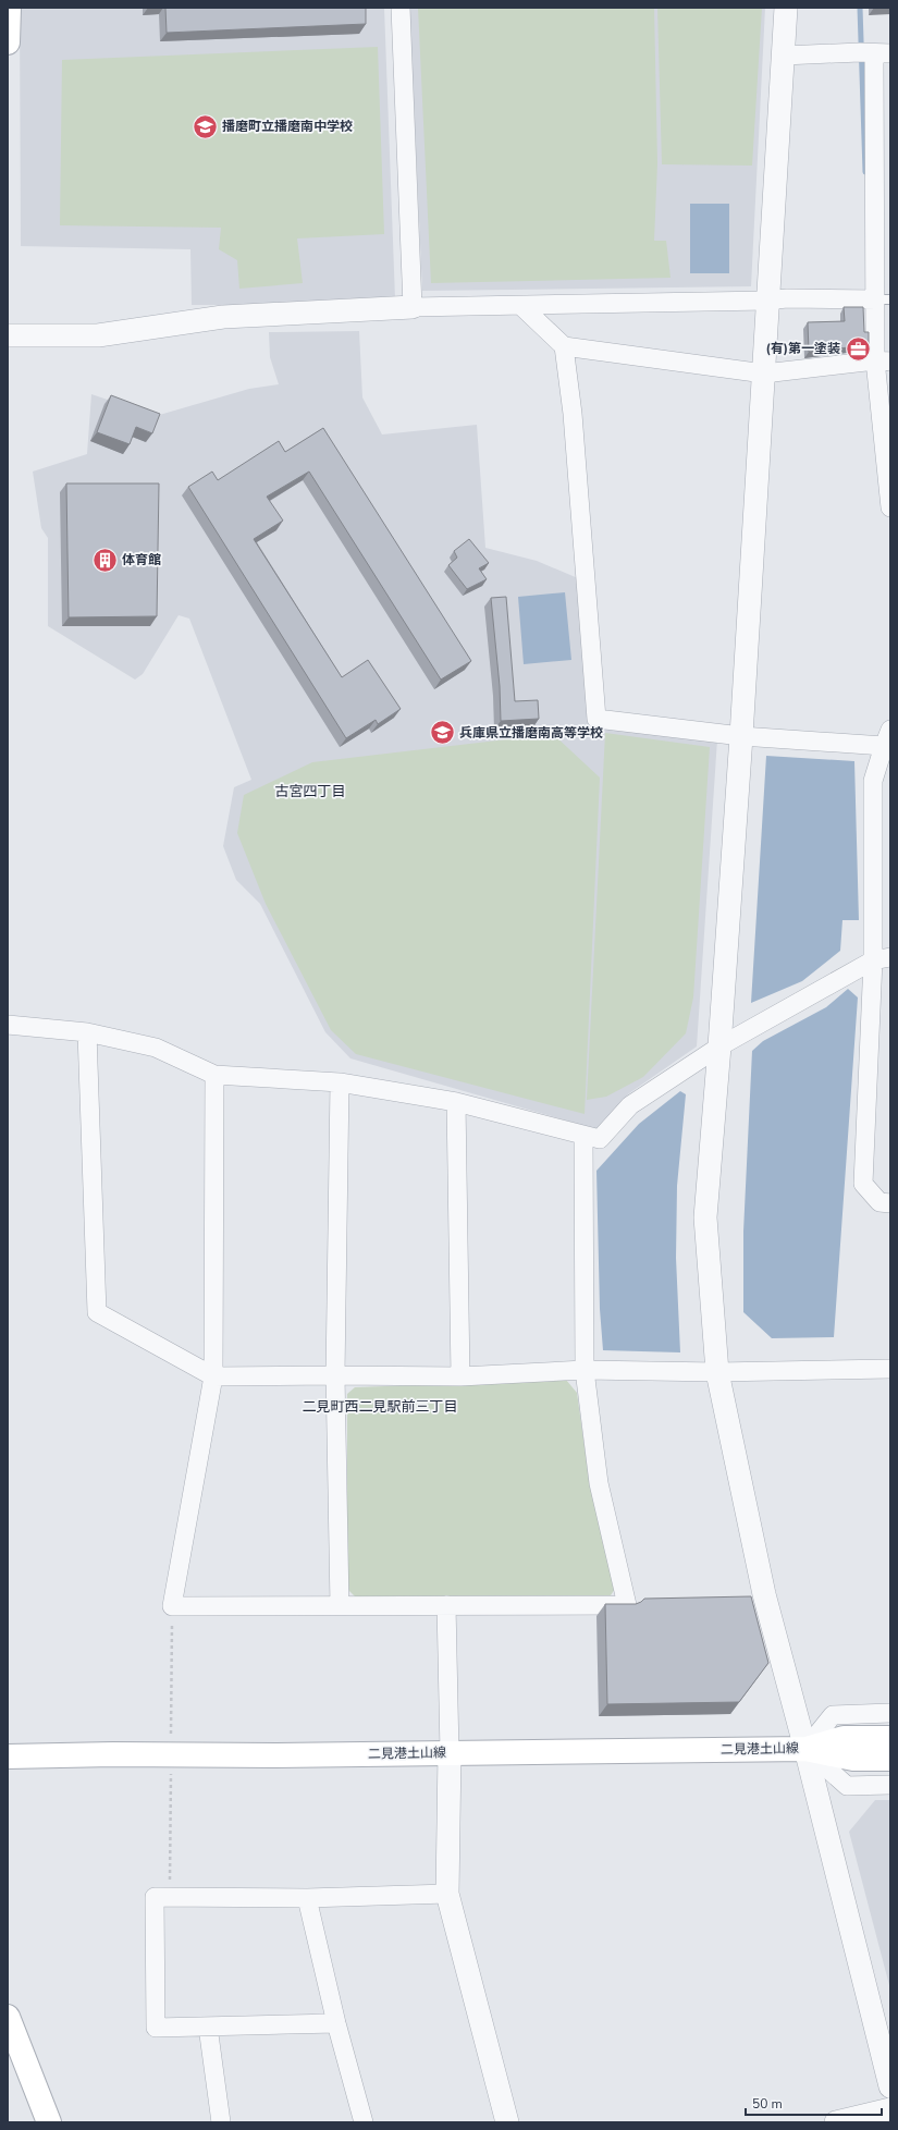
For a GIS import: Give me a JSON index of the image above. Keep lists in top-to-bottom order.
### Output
{
  "streets": {
    "main road": ["二見港土山線"]
  },
  "districts": ["古宮四丁目", "二見町西二見駅前三丁目"],
  "places": {
    "school or university": ["播磨町立播磨南中学校", "兵庫県立播磨南高等学校"],
    "office": ["(有)第一塗装"],
    "building": ["体育館"]
  },
  "scale_bar": "50 m"
}
